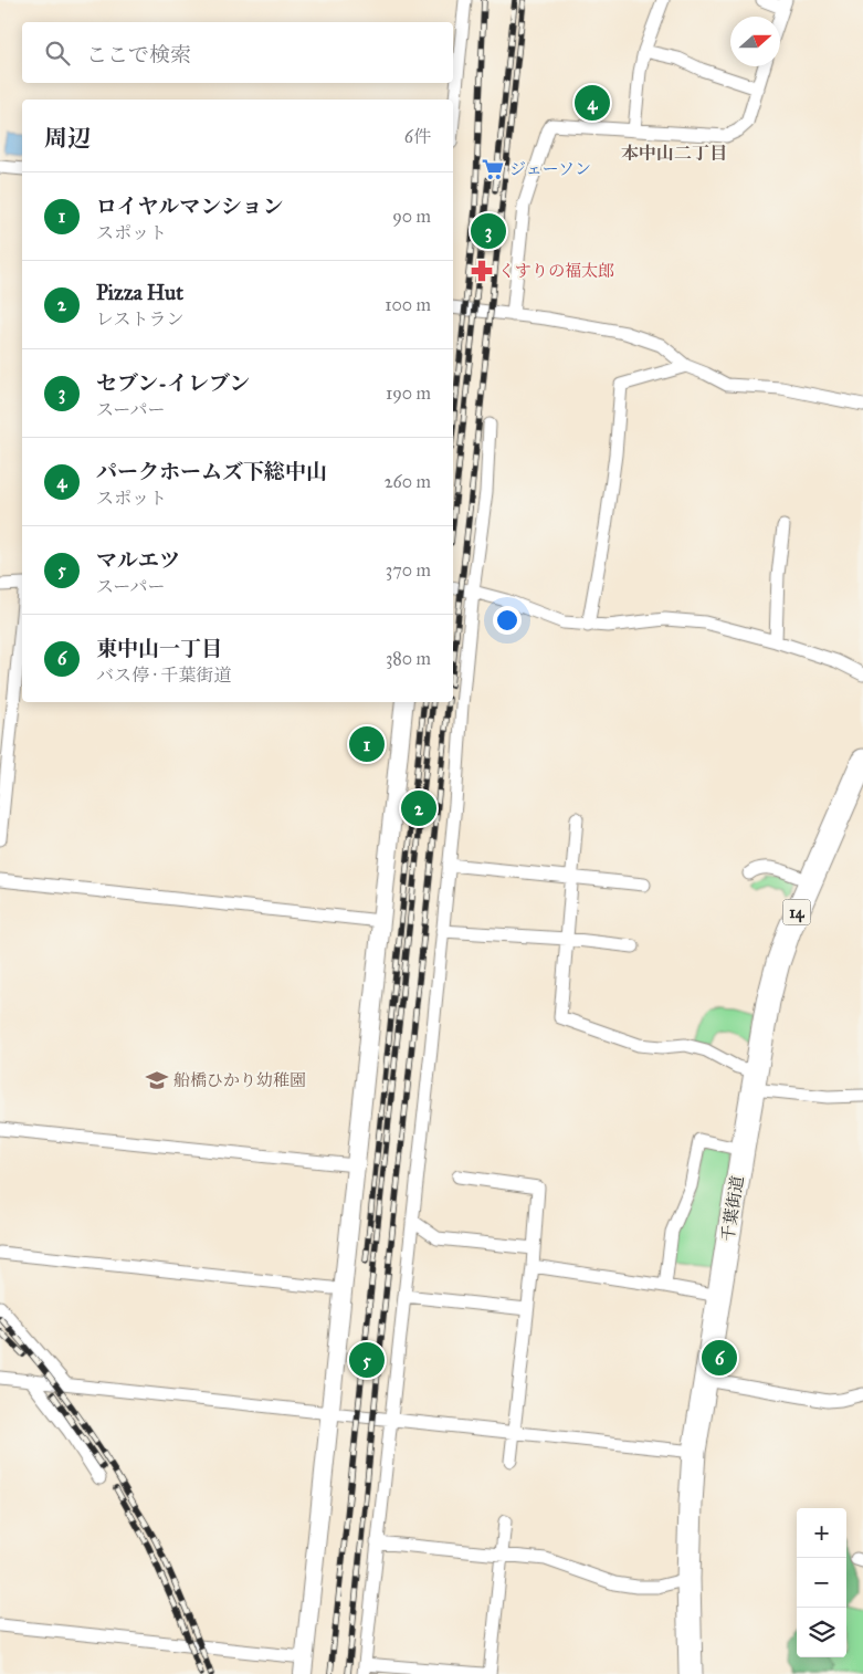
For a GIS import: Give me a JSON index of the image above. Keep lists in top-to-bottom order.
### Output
{
  "streets": {
    "highway": ["14", "千葉街道"]
  },
  "districts": ["本中山二丁目"],
  "places": {
    "supermarket": ["ジェーソン"],
    "pharmacy": ["くすりの福太郎"],
    "school or university": ["船橋ひかり幼稚園"]
  },
  "north": "right",
  "page": {
    "search": "ここで検索",
    "pins": [
      "4",
      "3",
      "1",
      "2",
      "6",
      "5"
    ],
    "heading": ["周辺", "6件"],
    "list": [
      {
        "mark": "1",
        "name": "ロイヤルマンション",
        "note": "スポット",
        "value": "90 m"
      },
      {
        "mark": "2",
        "name": "Pizza Hut",
        "note": "レストラン",
        "value": "100 m"
      },
      {
        "mark": "3",
        "name": "セブン-イレブン",
        "note": "スーパー",
        "value": "190 m"
      },
      {
        "mark": "4",
        "name": "パークホームズ下総中山",
        "note": "スポット",
        "value": "260 m"
      },
      {
        "mark": "5",
        "name": "マルエツ",
        "note": "スーパー",
        "value": "370 m"
      },
      {
        "mark": "6",
        "name": "東中山一丁目",
        "note": "バス停 · 千葉街道",
        "value": "380 m"
      }
    ],
    "map_buttons": ["+", "−"]
  }
}
